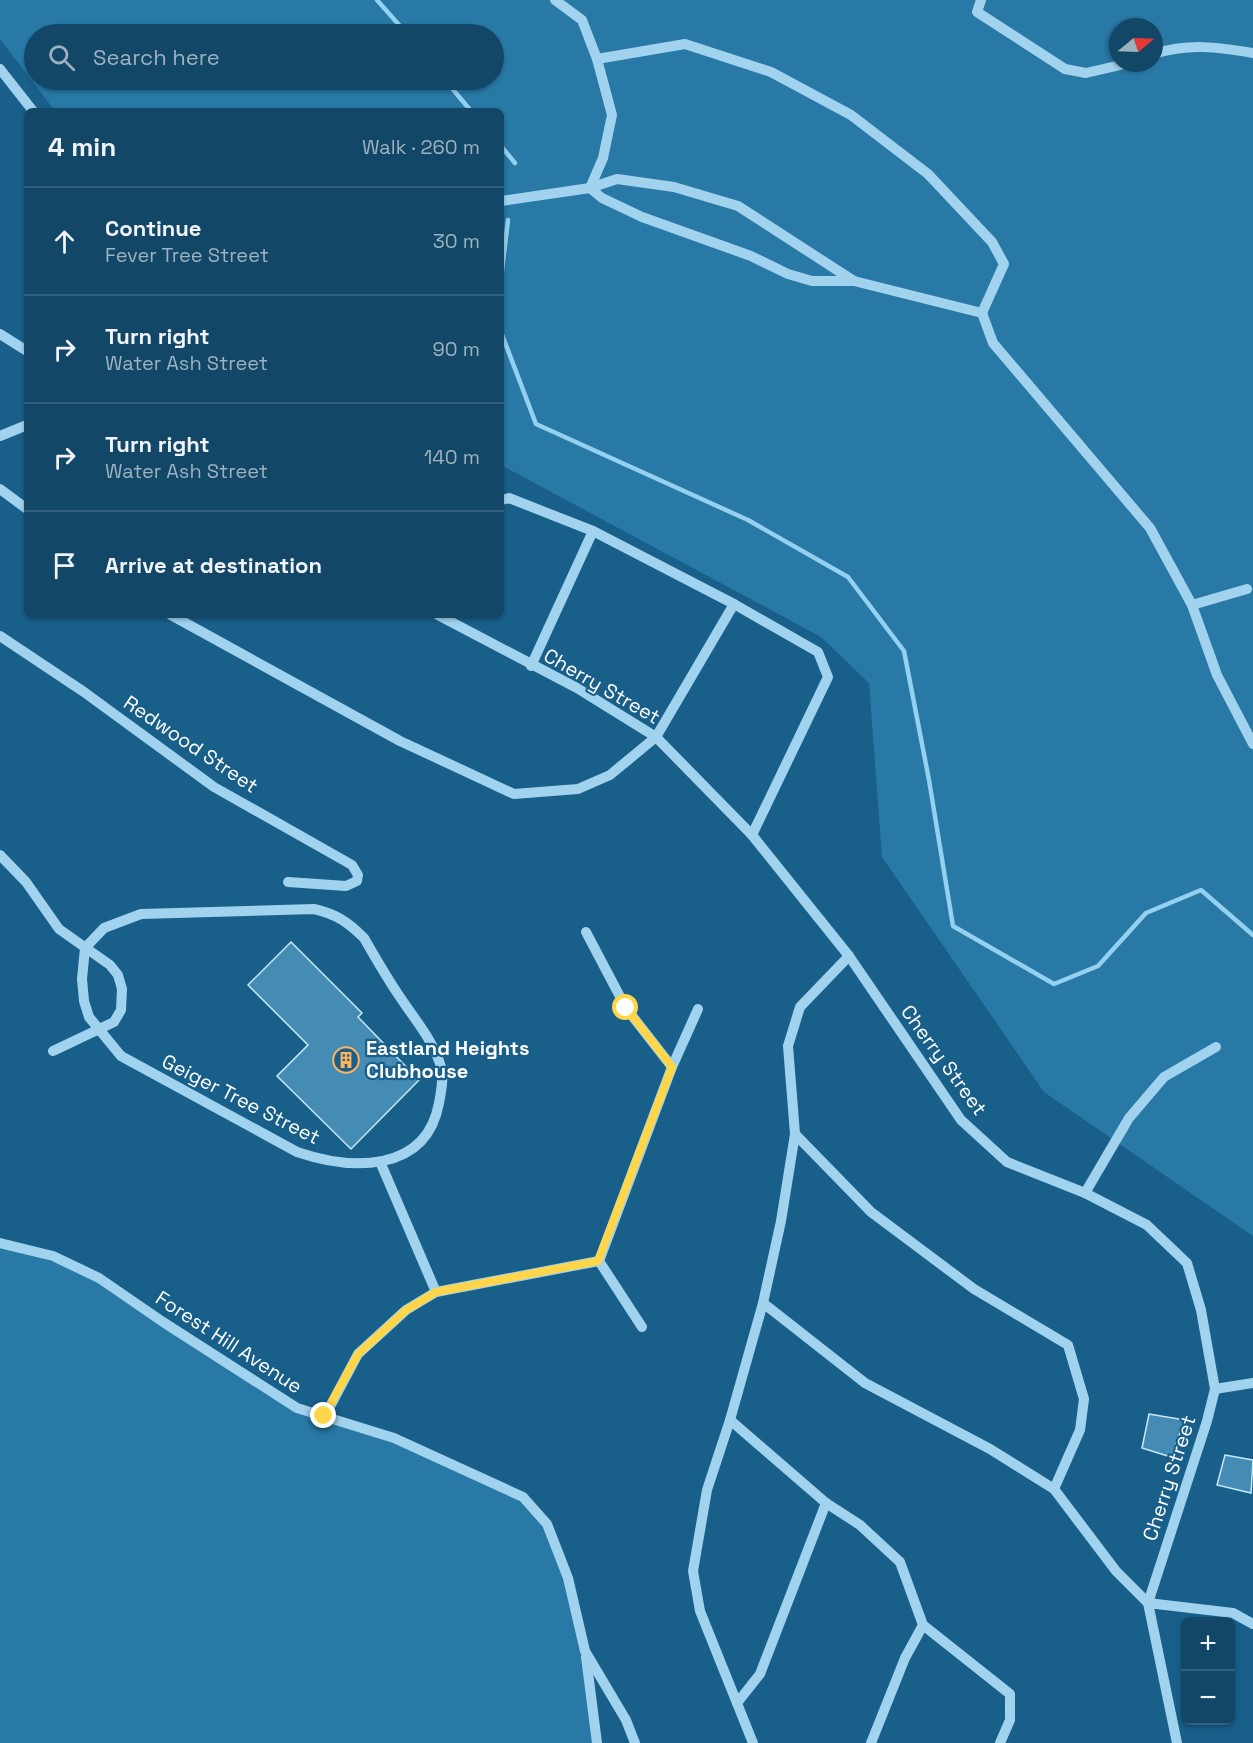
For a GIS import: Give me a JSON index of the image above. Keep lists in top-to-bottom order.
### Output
{
  "streets": {
    "street": [
      "Cherry Street",
      "Redwood Street",
      "Geiger Tree Street",
      "Forest Hill Avenue"
    ]
  },
  "places": {
    "building": ["Eastland Heights Clubhouse"]
  },
  "north": "right",
  "page": {
    "search": "Search here",
    "heading": ["4 min", "Walk · 260 m"],
    "list": [
      ["Continue", "Fever Tree Street", "30 m"],
      ["Turn right", "Water Ash Street", "90 m"],
      ["Turn right", "Water Ash Street", "140 m"],
      "Arrive at destination"
    ],
    "map_buttons": ["+", "−"]
  }
}
